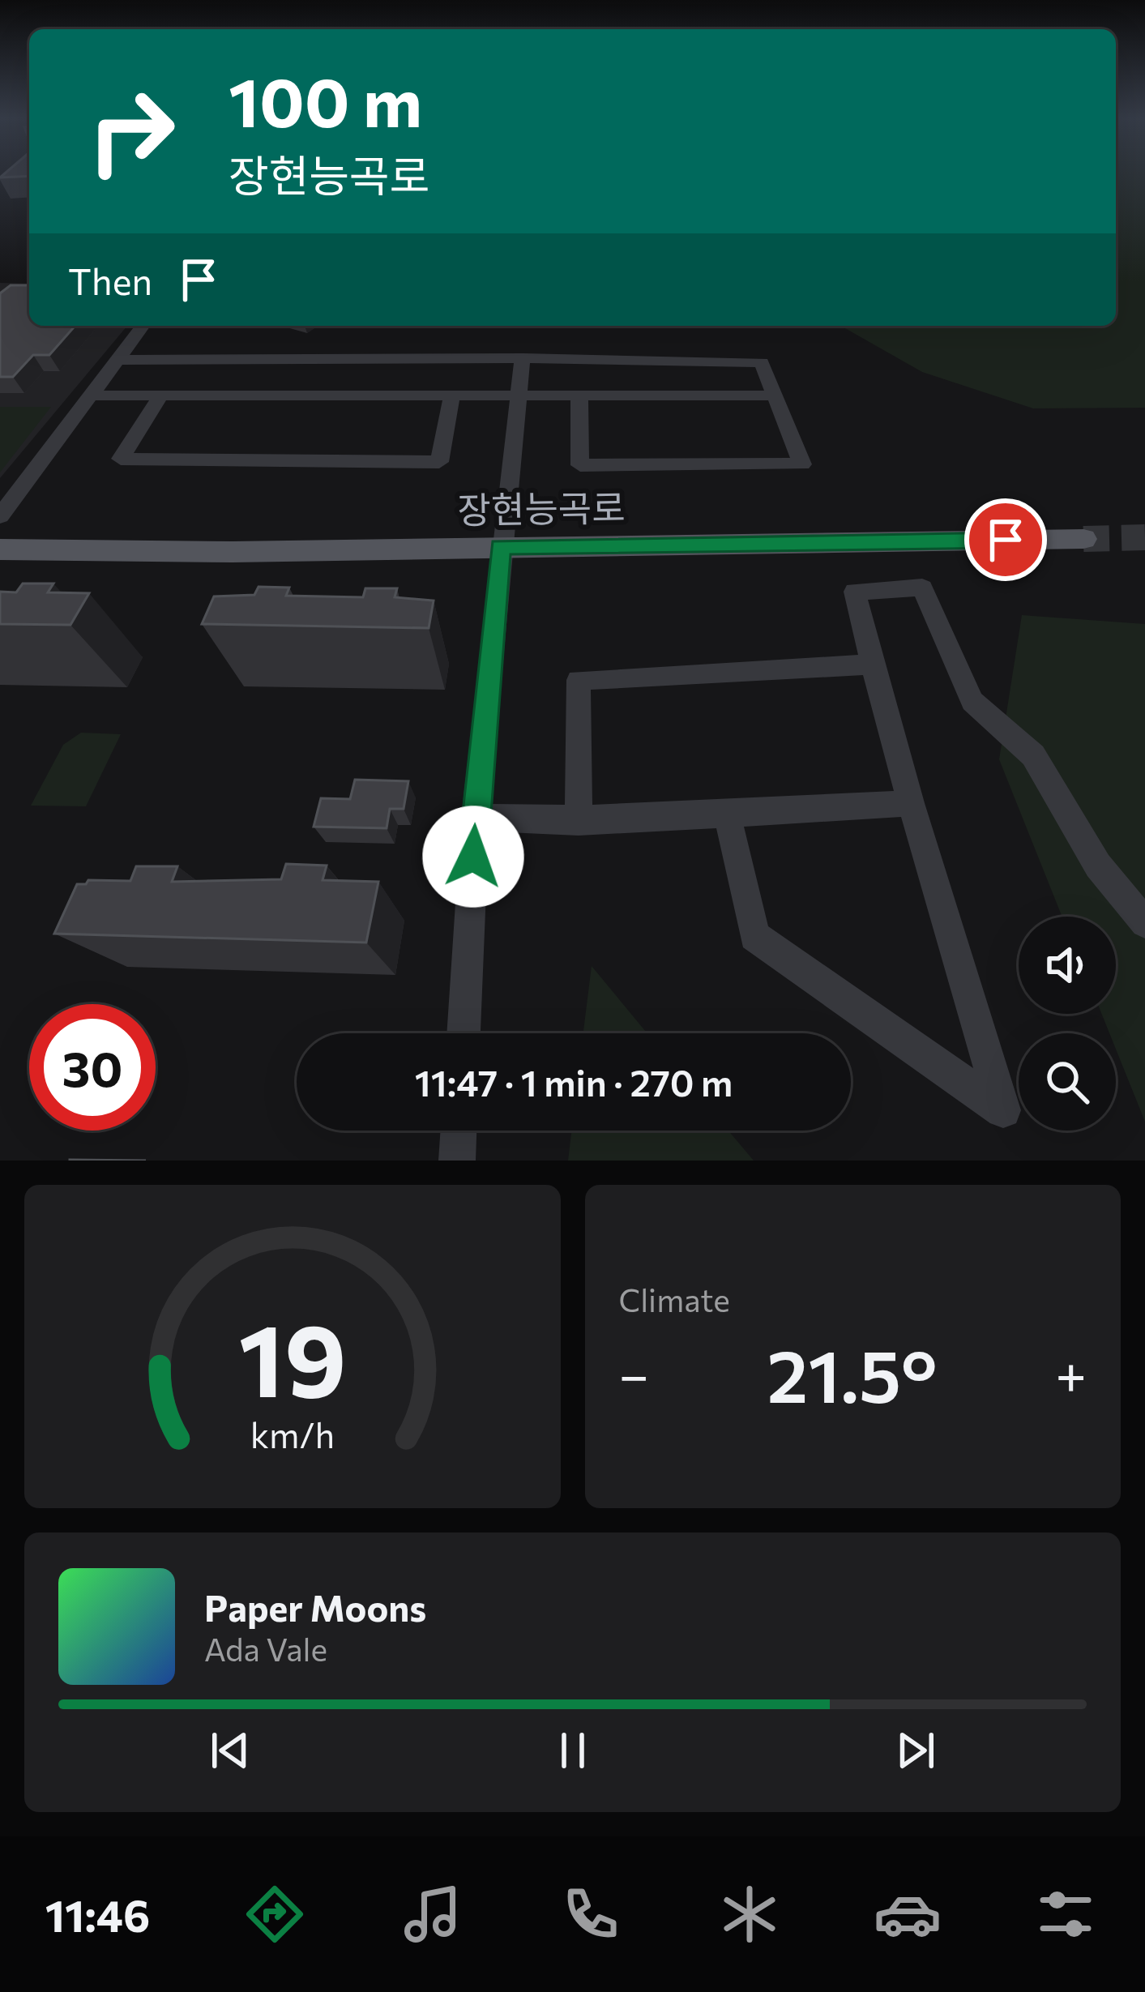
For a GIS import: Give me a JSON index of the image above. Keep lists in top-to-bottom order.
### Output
{
  "streets": {
    "main road": ["장현능곡로"]
  },
  "page": {
    "turn": ["100 m", "장현능곡로"],
    "then": "Then",
    "limit": "30",
    "trip": "11:47 · 1 min · 270 m",
    "tile": "Climate",
    "heat": ["−", "21.5°", "+"],
    "song": ["Paper Moons", "Ada Vale"],
    "tabs": "11:46",
    "gauge": ["19", "km/h"]
  }
}
